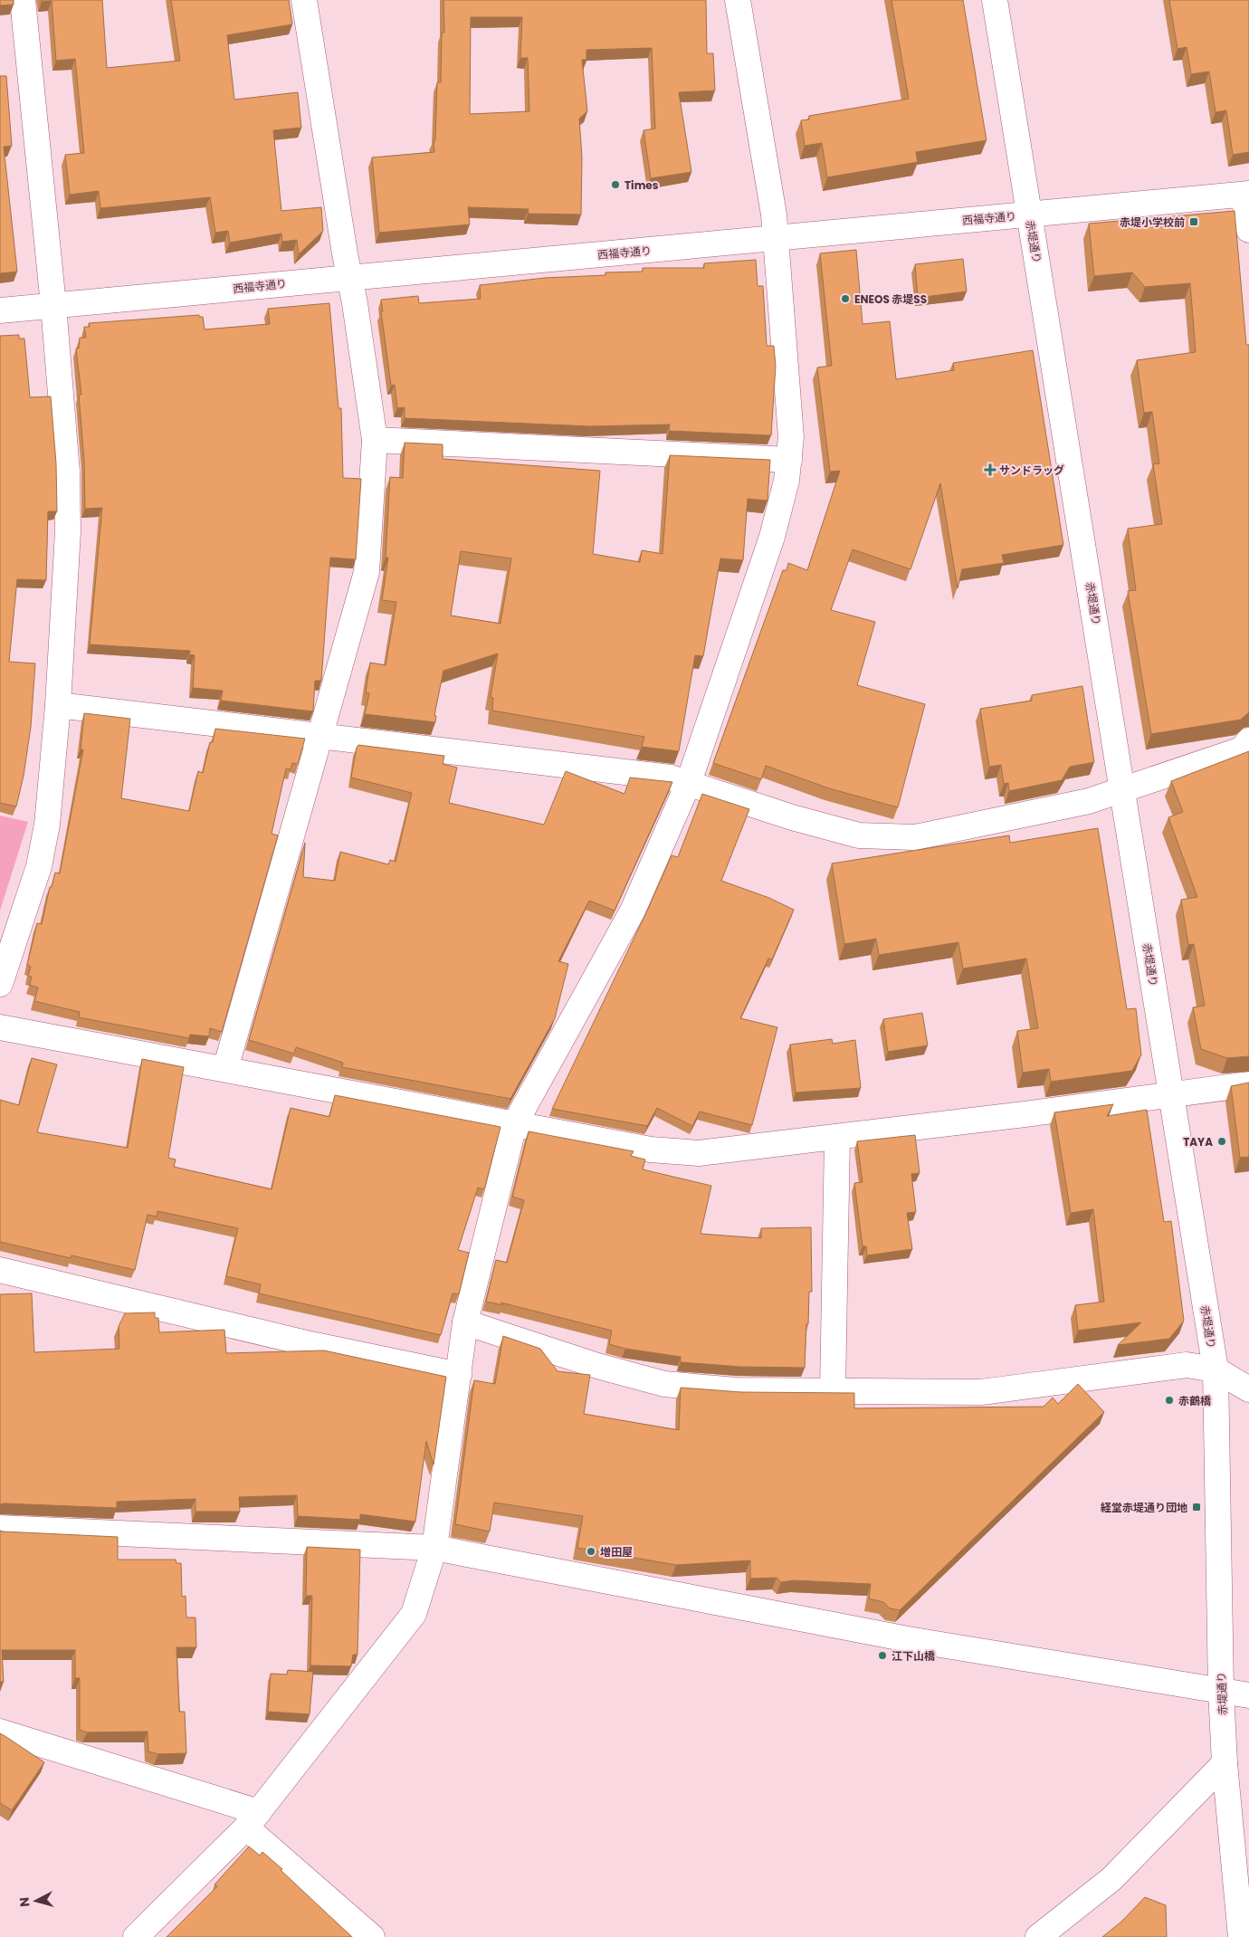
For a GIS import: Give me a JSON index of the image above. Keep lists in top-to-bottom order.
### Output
{
  "streets": {
    "street": ["西福寺通り", "赤堤通り"]
  },
  "crossings": [
    ["西福寺通り", "赤堤通り"]
  ],
  "places": {
    "other": [
      "Times",
      "ENEOS 赤堤SS",
      "TAYA",
      "赤鶴橋",
      "増田屋",
      "江下山橋"
    ],
    "transit": ["赤堤小学校前", "経堂赤堤通り団地"],
    "health": ["サンドラッグ"]
  },
  "north": "left"
}
